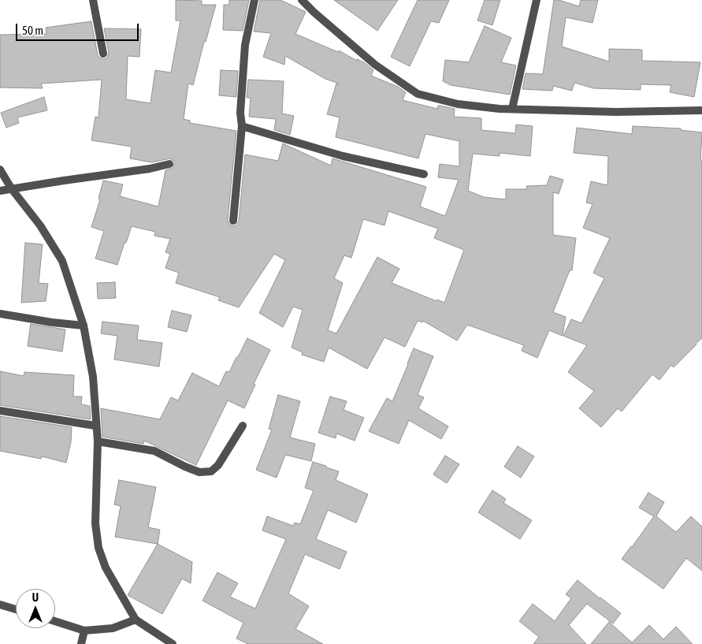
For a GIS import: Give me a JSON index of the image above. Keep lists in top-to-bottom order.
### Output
{
  "scale_bar": "50 m",
  "north": "top"
}
